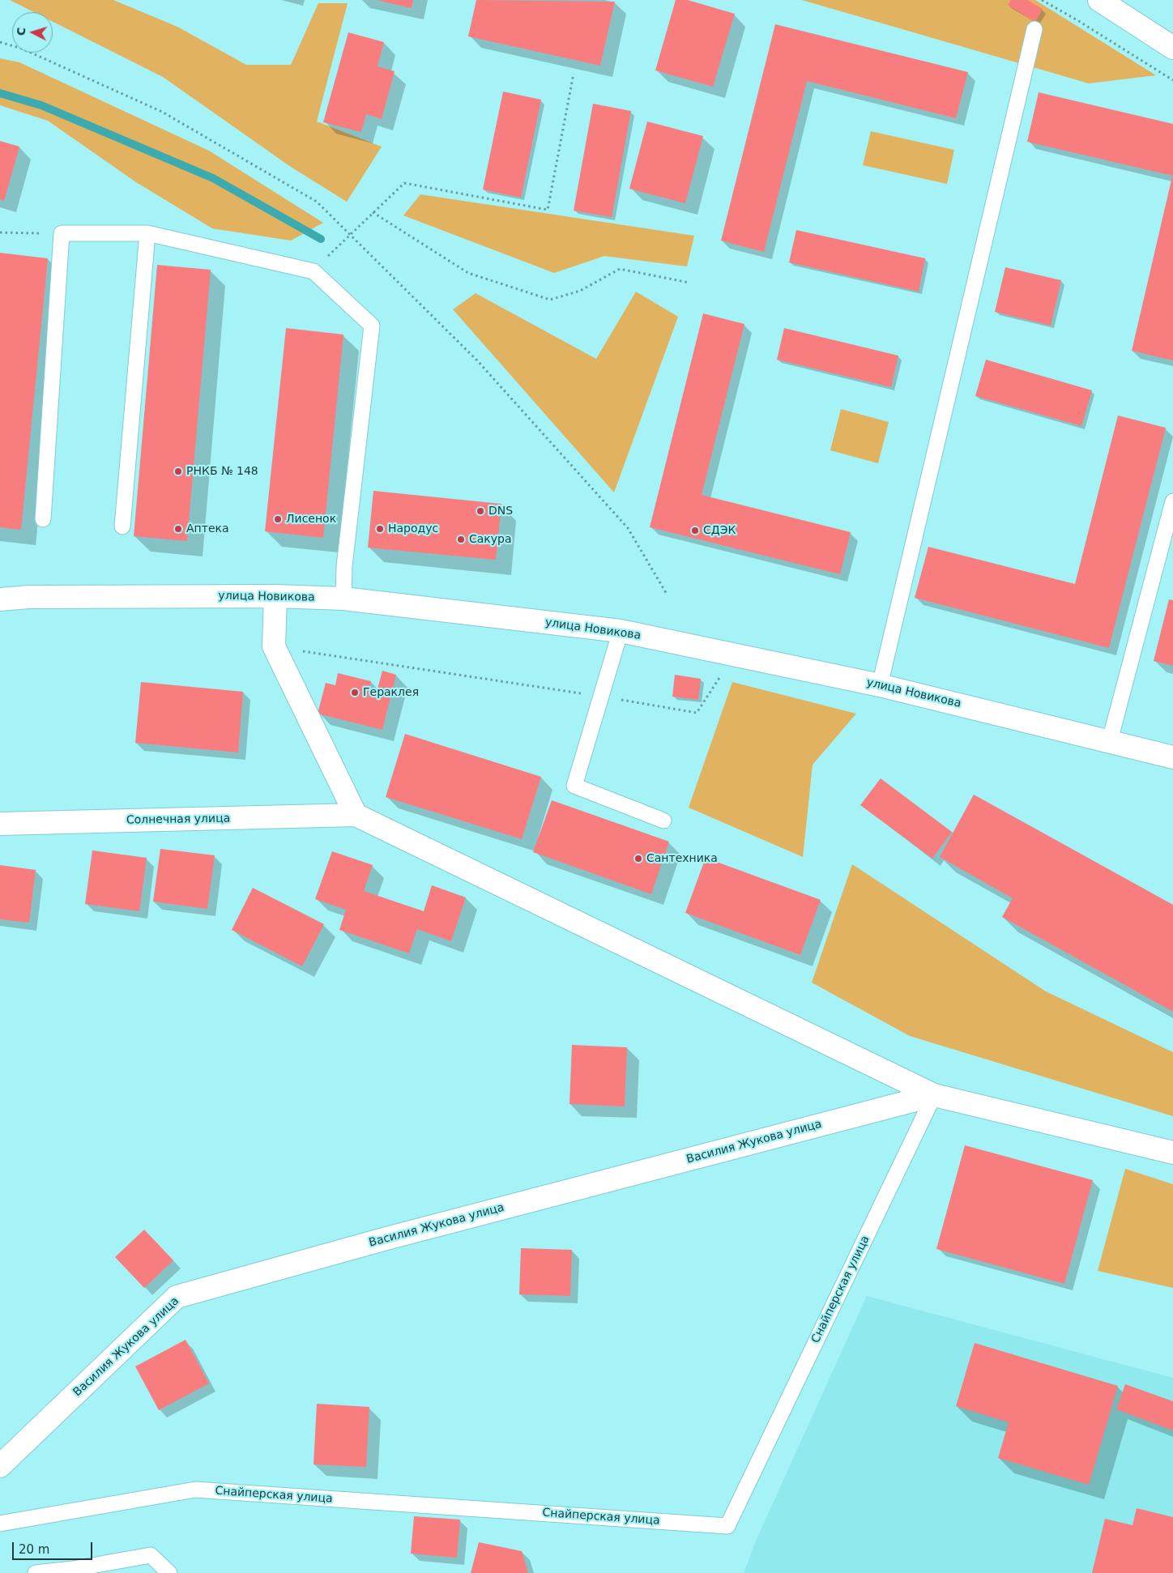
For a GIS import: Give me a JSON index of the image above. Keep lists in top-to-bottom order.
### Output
{
  "streets": {
    "street": ["улица Новикова", "Солнечная улица", "Василия Жукова улица"],
    "lane": ["Снайперская улица"]
  },
  "crossings": [
    ["Василия Жукова улица", "Снайперская улица"]
  ],
  "places": [
    "РНКБ № 148",
    "DNS",
    "Лисенок",
    "Аптека",
    "Народус",
    "СДЭК",
    "Сакура",
    "Гераклея",
    "Сантехника"
  ],
  "scale_bar": "20 m",
  "north": "left"
}
